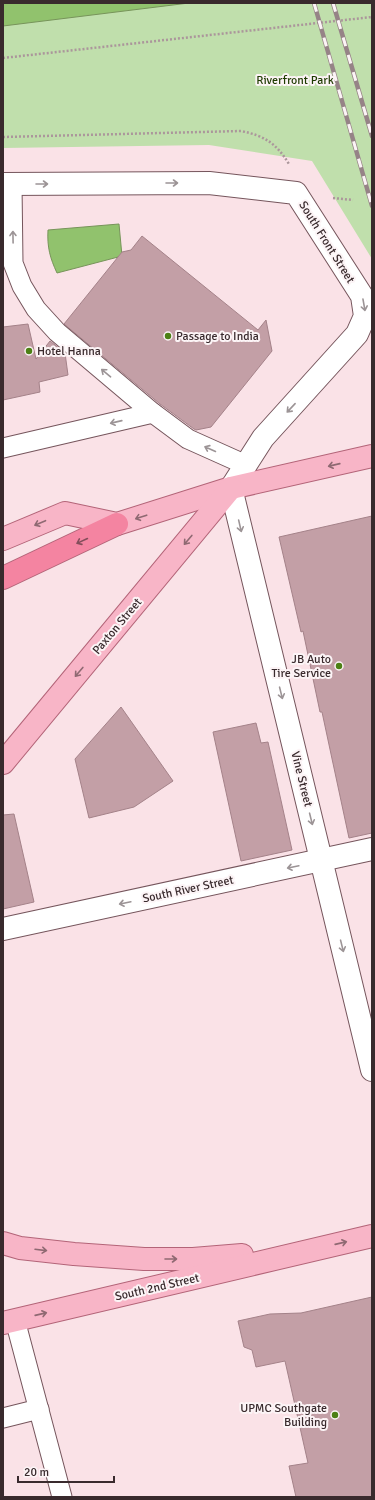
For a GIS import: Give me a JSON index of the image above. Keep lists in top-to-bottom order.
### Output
{
  "streets": {
    "main road": ["Paxton Street", "South 2nd Street"],
    "street": ["South Front Street", "Vine Street", "South River Street"]
  },
  "crossings": [
    ["South Front Street", "Paxton Street"],
    ["South Front Street", "Vine Street"],
    ["Paxton Street", "Vine Street"],
    ["Vine Street", "South River Street"]
  ],
  "one_way": [
    "Paxton Street",
    "Vine Street",
    "South River Street",
    "South 2nd Street"
  ],
  "parks": ["Riverfront Park"],
  "places": [
    "Passage to India",
    "Hotel Hanna",
    "JB Auto Tire Service",
    "UPMC Southgate Building"
  ],
  "scale_bar": "20 m"
}
